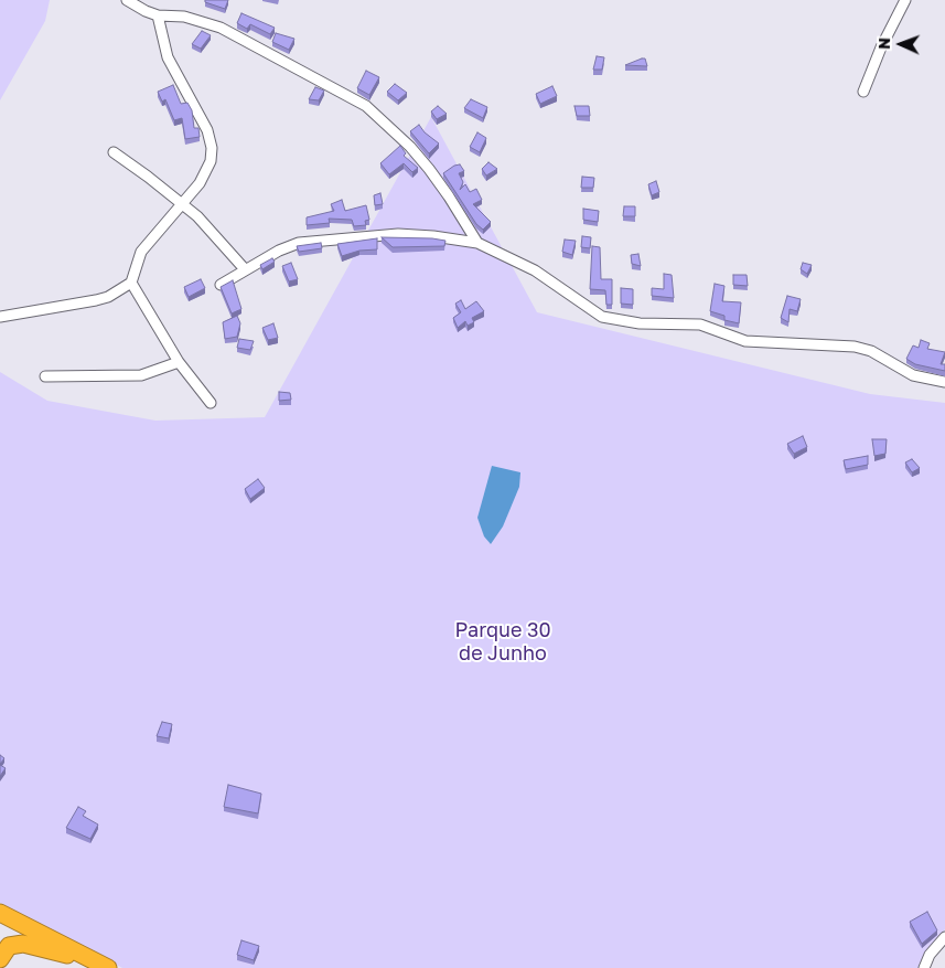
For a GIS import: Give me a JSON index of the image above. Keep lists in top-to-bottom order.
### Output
{
  "parks": ["Parque 30 de Junho"],
  "north": "left"
}
